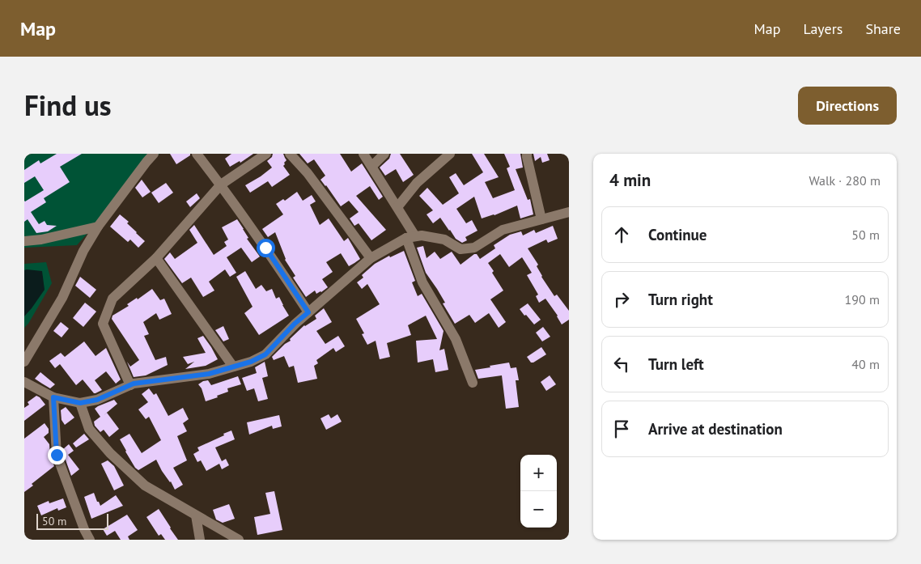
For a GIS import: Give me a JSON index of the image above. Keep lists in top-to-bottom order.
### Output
{
  "scale_bar": "50 m",
  "page": {
    "header": "Map",
    "nav": ["Map", "Layers", "Share"],
    "title": "Find us",
    "buttons": "Directions",
    "heading": ["4 min", "Walk · 280 m"],
    "list": [
      ["Continue", "50 m"],
      ["Turn right", "190 m"],
      ["Turn left", "40 m"],
      "Arrive at destination"
    ],
    "map_buttons": ["+", "−"],
    "scale": "50 m"
  }
}
